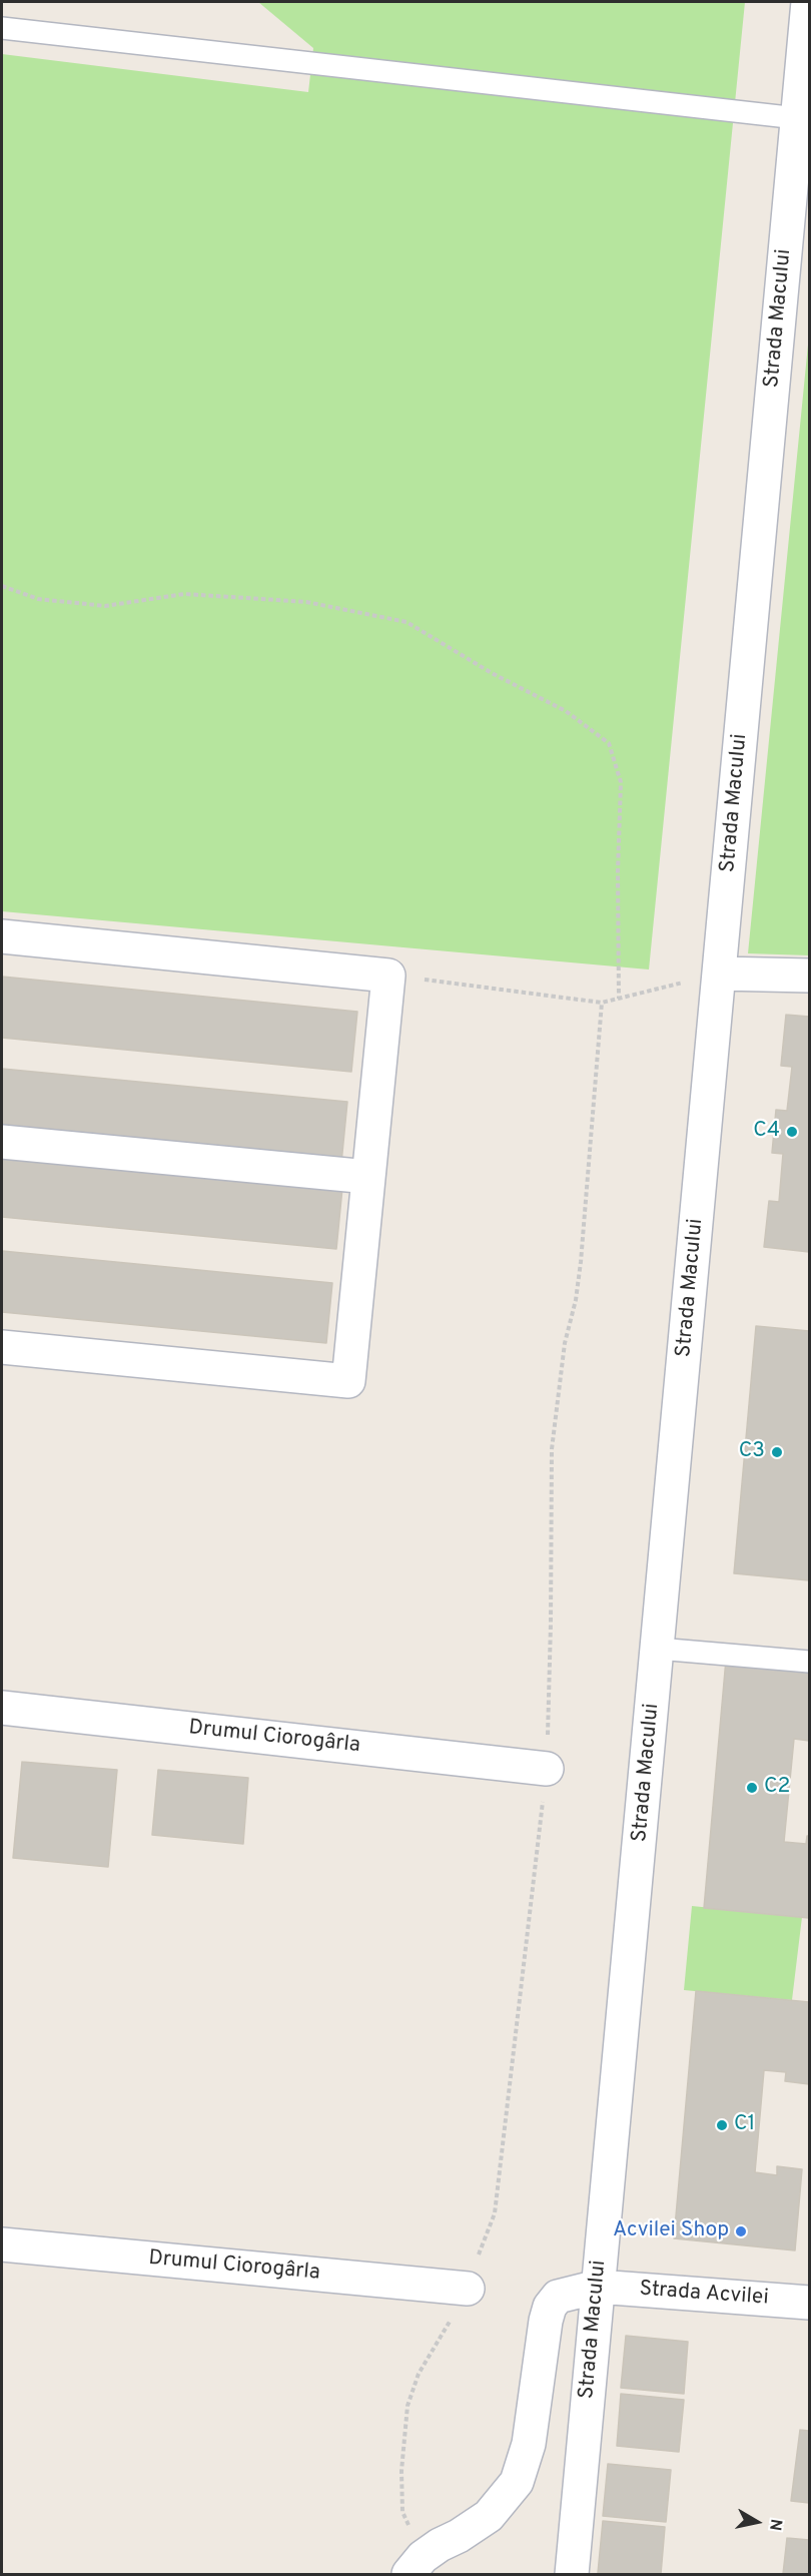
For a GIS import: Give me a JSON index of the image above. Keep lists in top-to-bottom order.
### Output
{
  "streets": {
    "street": ["Strada Macului", "Drumul Ciorogârla", "Strada Acvilei"]
  },
  "crossings": [
    ["Strada Macului", "Strada Acvilei"]
  ],
  "places": [
    "C4",
    "C3",
    "C2",
    "C1",
    "Acvilei Shop"
  ],
  "north": "right"
}
